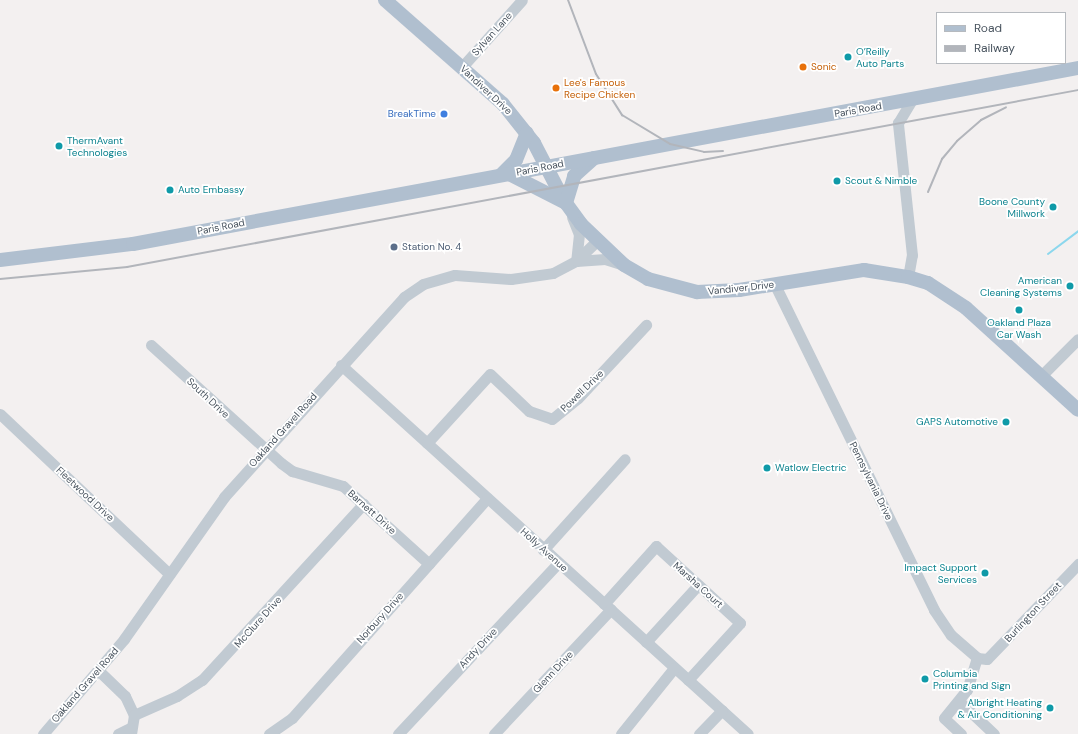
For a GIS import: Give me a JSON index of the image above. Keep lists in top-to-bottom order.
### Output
{
  "streets": {
    "main road": ["Vandiver Drive", "Paris Road"],
    "street": [
      "Sylvan Lane",
      "Powell Drive",
      "South Drive",
      "Oakland Gravel Road",
      "Pennsylvania Drive",
      "Fleetwood Drive",
      "Barnett Drive",
      "Holly Avenue",
      "Marsha Court",
      "Burlington Street",
      "Norbury Drive",
      "McClure Drive",
      "Andy Drive",
      "Glenn Drive"
    ]
  },
  "crossings": [
    ["Sylvan Lane", "Vandiver Drive"],
    ["Vandiver Drive", "Paris Road"],
    ["Vandiver Drive", "Oakland Gravel Road"],
    ["Vandiver Drive", "Pennsylvania Drive"],
    ["Powell Drive", "Holly Avenue"],
    ["South Drive", "Oakland Gravel Road"],
    ["South Drive", "Barnett Drive"],
    ["Oakland Gravel Road", "Fleetwood Drive"],
    ["Oakland Gravel Road", "Barnett Drive"],
    ["Oakland Gravel Road", "Holly Avenue"],
    ["Pennsylvania Drive", "Burlington Street"],
    ["Barnett Drive", "Norbury Drive"],
    ["Barnett Drive", "McClure Drive"],
    ["Holly Avenue", "Marsha Court"],
    ["Holly Avenue", "Norbury Drive"],
    ["Holly Avenue", "Andy Drive"],
    ["Holly Avenue", "Glenn Drive"],
    ["Marsha Court", "Glenn Drive"]
  ],
  "places": [
    "O’Reilly Auto Parts",
    "Sonic",
    "Lee's Famous Recipe Chicken",
    "BreakTime",
    "ThermAvant Technologies",
    "Scout & Nimble",
    "Auto Embassy",
    "Boone County Millwork",
    "Station No. 4",
    "American Cleaning Systems",
    "Oakland Plaza Car Wash",
    "GAPS Automotive",
    "Watlow Electric",
    "Impact Support Services",
    "Columbia Printing and Sign",
    "Albright Heating & Air Conditioning"
  ],
  "legend": ["Road", "Railway"]
}
